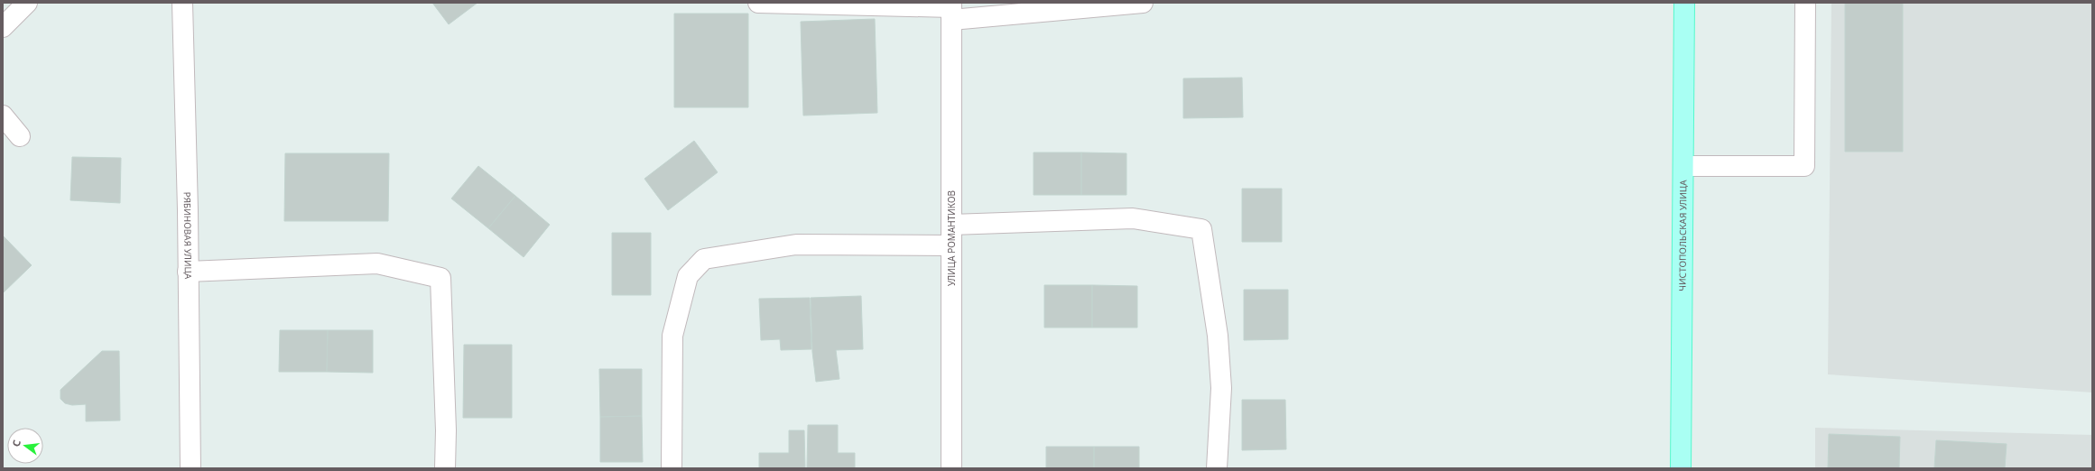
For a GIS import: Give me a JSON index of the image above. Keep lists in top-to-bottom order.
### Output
{
  "streets": {
    "main road": ["ЧИСТОПОЛЬСКАЯ УЛИЦА"],
    "street": ["РЯБИНОВАЯ УЛИЦА", "УЛИЦА РОМАНТИКОВ"]
  },
  "north": "left"
}
